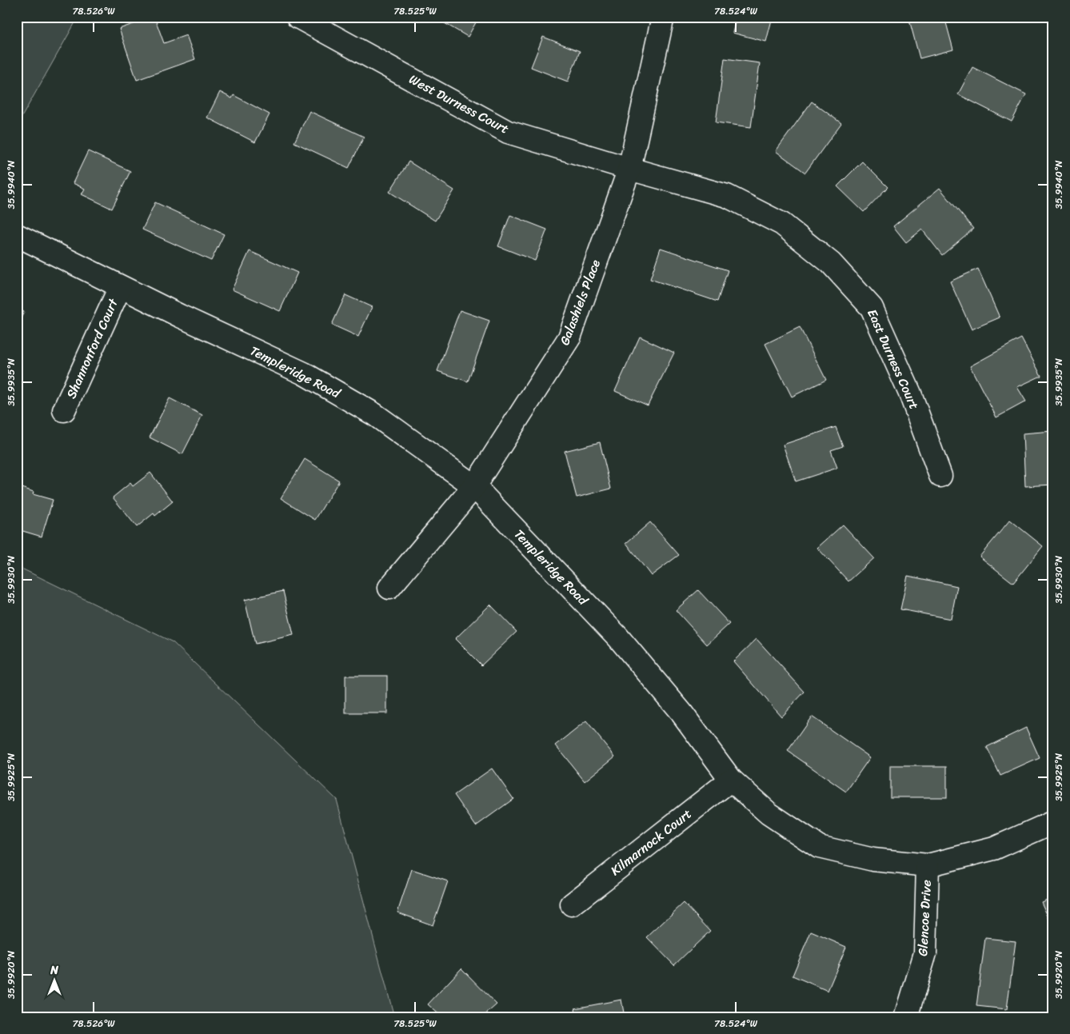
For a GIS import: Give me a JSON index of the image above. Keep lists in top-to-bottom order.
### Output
{
  "streets": {
    "street": [
      "West Durness Court",
      "Galashiels Place",
      "Shannonford Court",
      "East Durness Court",
      "Templeridge Road",
      "Kilmarnock Court",
      "Glencoe Drive"
    ]
  },
  "crossings": [
    ["West Durness Court", "Galashiels Place"],
    ["West Durness Court", "East Durness Court"],
    ["Galashiels Place", "East Durness Court"],
    ["Galashiels Place", "Templeridge Road"],
    ["Shannonford Court", "Templeridge Road"],
    ["Templeridge Road", "Kilmarnock Court"],
    ["Templeridge Road", "Glencoe Drive"]
  ],
  "north": "top",
  "coordinates": [
    "78.526°W",
    "78.525°W",
    "78.524°W",
    "35.9940°N",
    "35.9935°N",
    "35.9930°N",
    "35.9925°N",
    "35.9920°N"
  ]
}
